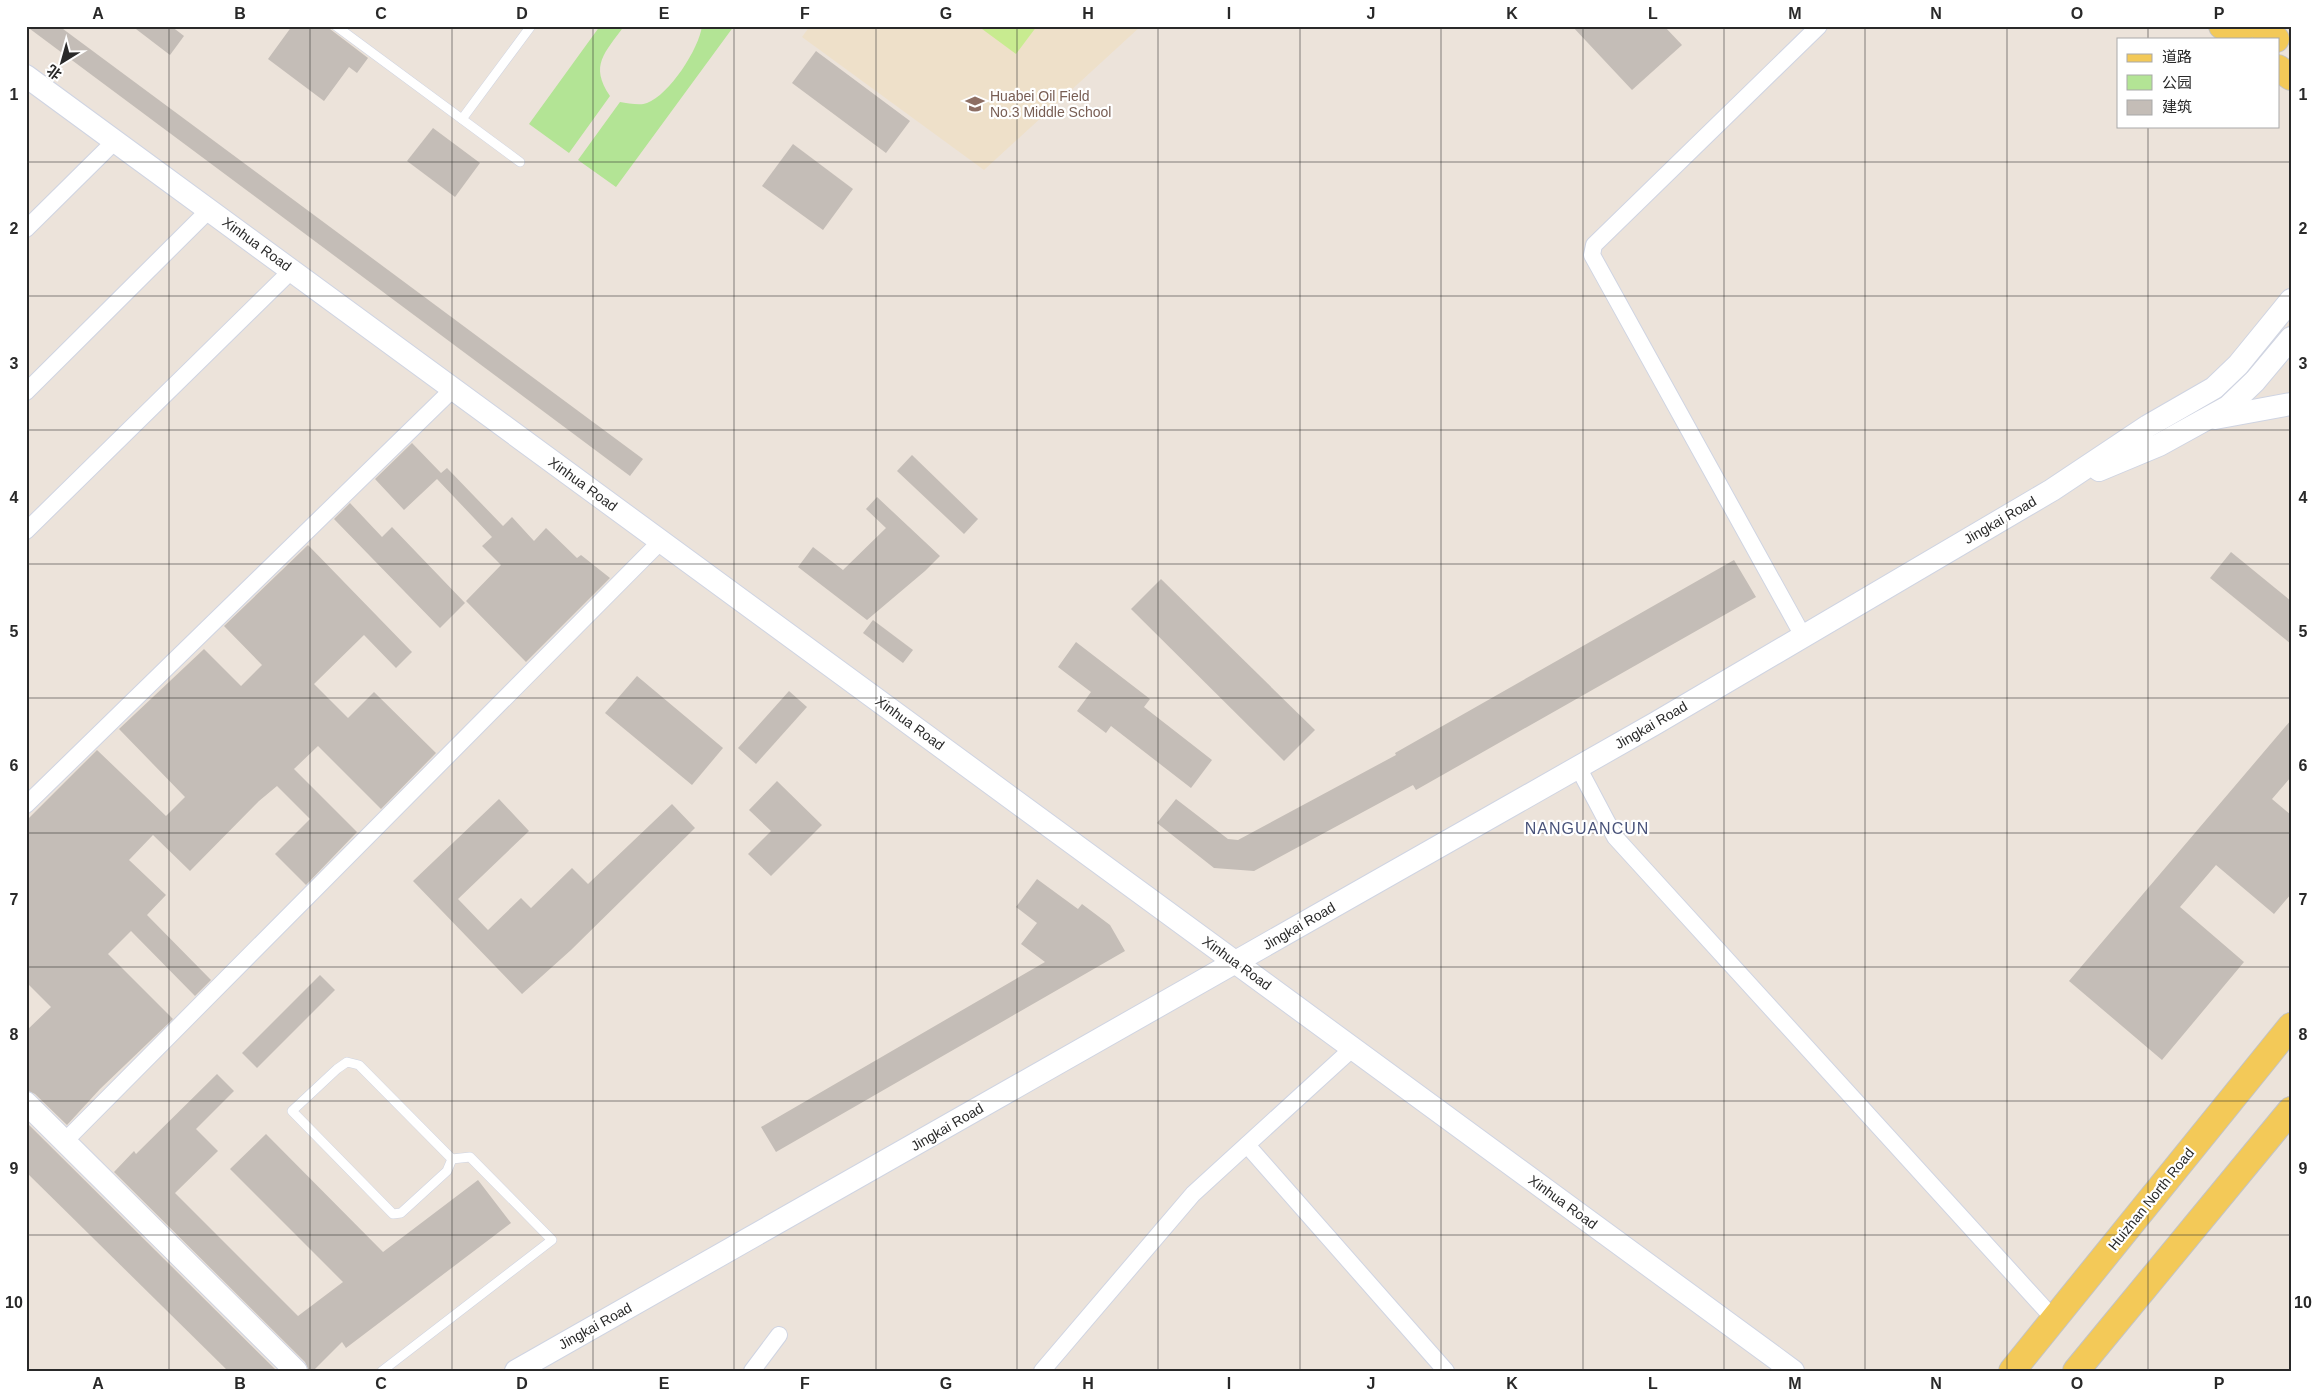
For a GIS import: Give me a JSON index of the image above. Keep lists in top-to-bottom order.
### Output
{
  "streets": {
    "main road": ["Xinhua Road", "Jingkai Road", "Huizhan North Road"]
  },
  "crossings": [
    ["Xinhua Road", "Jingkai Road"]
  ],
  "districts": ["NANGUANCUN"],
  "places": {
    "school or university": ["Huabei Oil Field No.3 Middle School"]
  },
  "legend": ["道路", "公园", "建筑"],
  "north": "bottom left",
  "grid": {
    "columns": [
      "A",
      "B",
      "C",
      "D",
      "E",
      "F",
      "G",
      "H",
      "I",
      "J",
      "K",
      "L",
      "M",
      "N",
      "O",
      "P"
    ],
    "rows": [
      "1",
      "2",
      "3",
      "4",
      "5",
      "6",
      "7",
      "8",
      "9",
      "10"
    ]
  }
}
